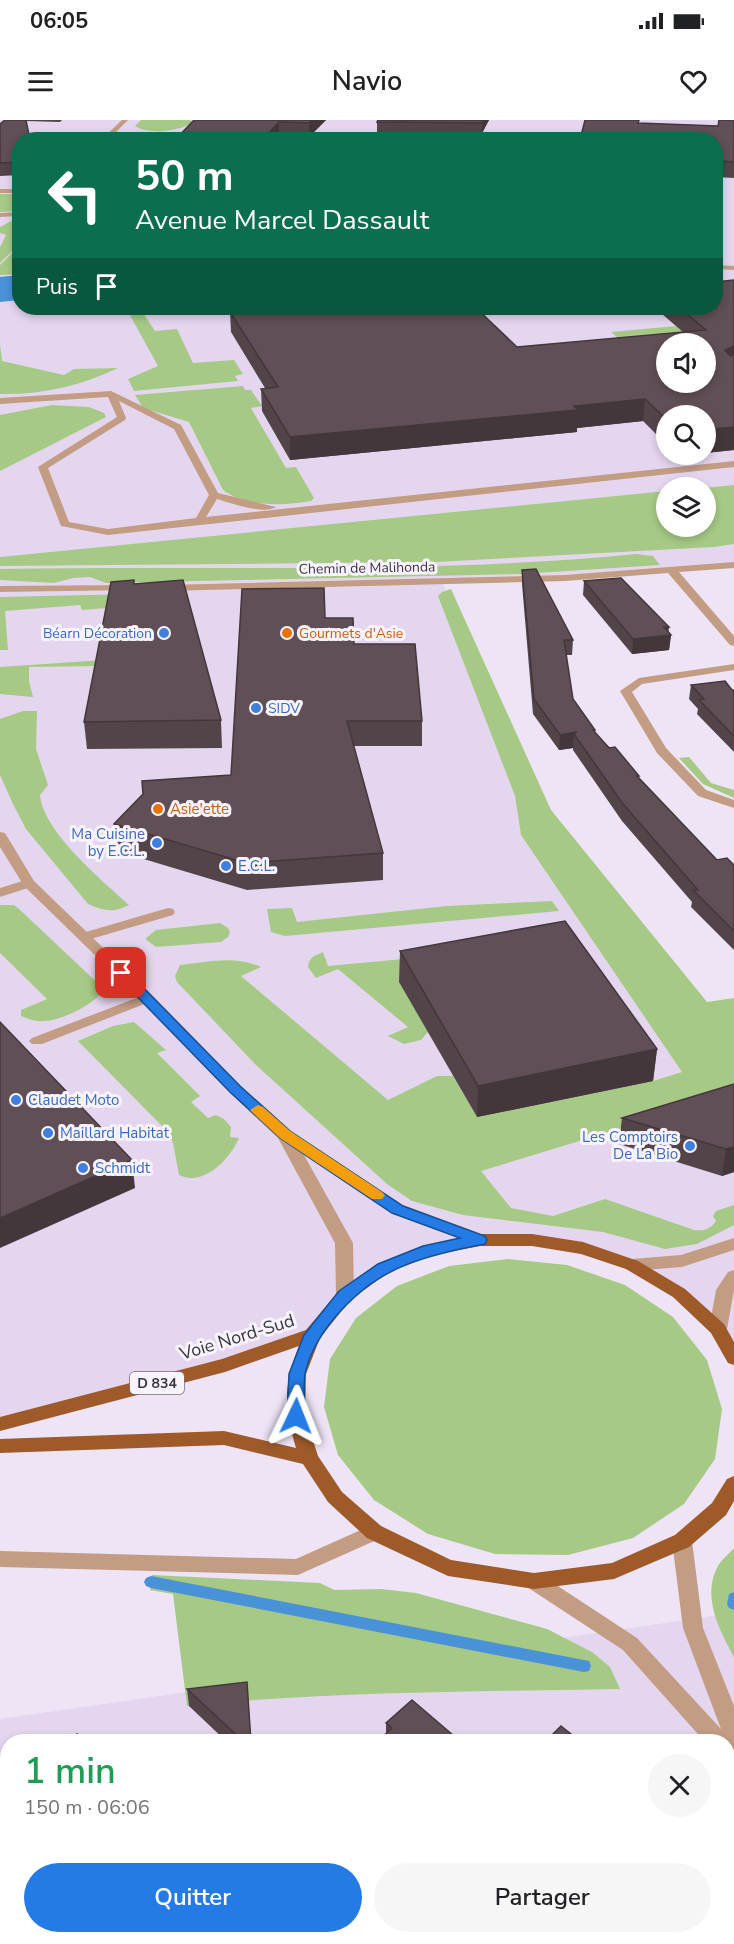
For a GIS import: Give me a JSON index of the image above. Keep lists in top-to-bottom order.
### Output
{
  "streets": {
    "main road": ["Voie Nord-Sud", "D 834"],
    "street": ["Chemin de Malihonda"]
  },
  "places": [
    "Béarn Décoration",
    "Gourmets d'Asie",
    "SIDV",
    "Asie'ette",
    "Ma Cuisine by E.C.L.",
    "E.C.L.",
    "Claudet Moto",
    "Maillard Habitat",
    "Les Comptoirs De La Bio",
    "Schmidt"
  ],
  "page": {
    "status": "06:05",
    "header": "Navio",
    "turn": ["50 m", "Avenue Marcel Dassault"],
    "then": "Puis",
    "heading": ["1 min", "150 m · 06:06"],
    "buttons": ["Quitter", "Partager"]
  }
}
